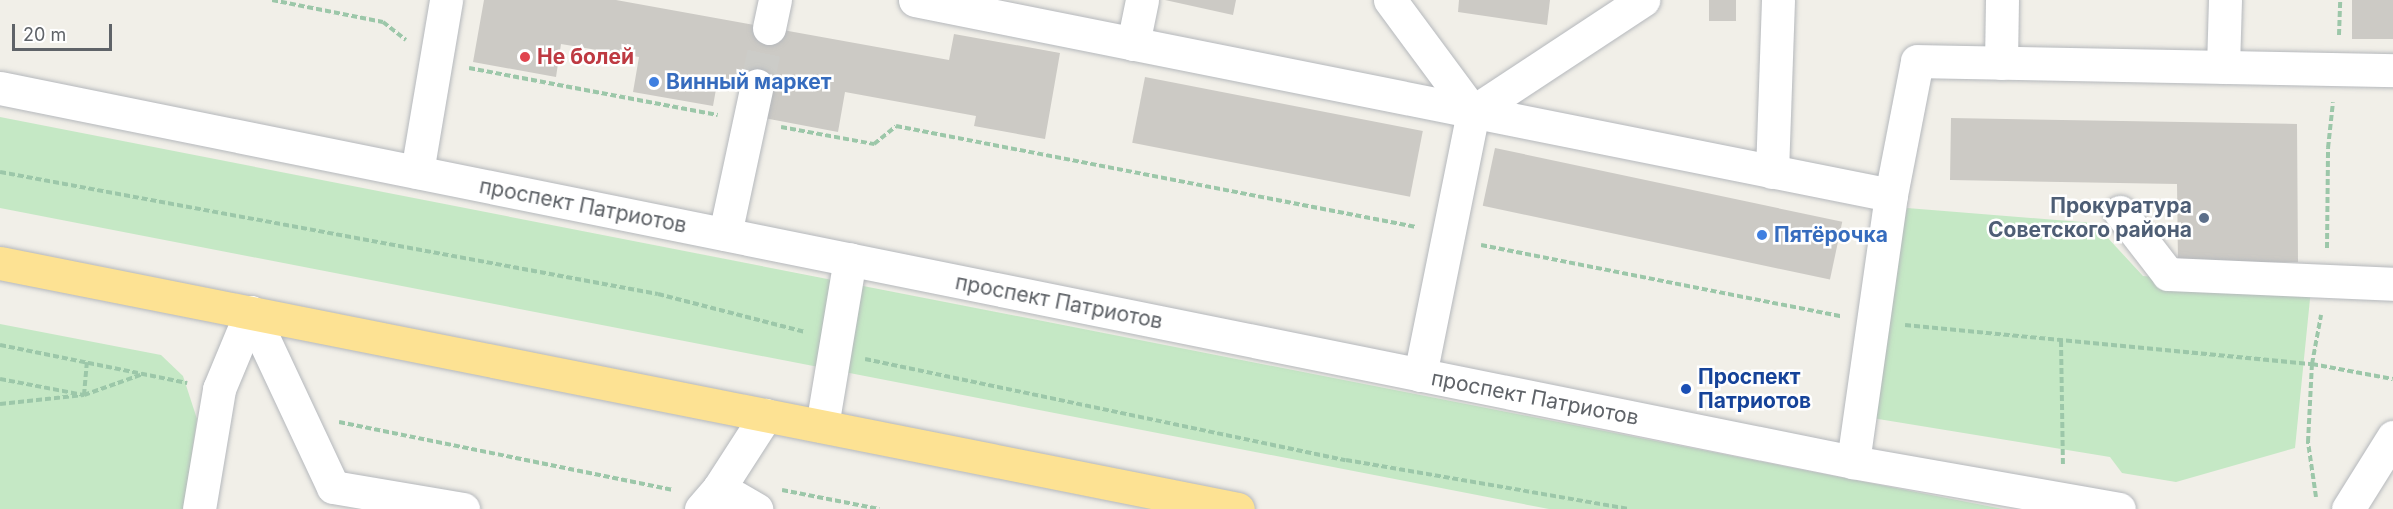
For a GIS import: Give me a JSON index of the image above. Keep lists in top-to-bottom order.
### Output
{
  "streets": {
    "street": ["проспект Патриотов"]
  },
  "places": [
    "Не болей",
    "Винный маркет",
    "Прокуратура Советского района",
    "Пятёрочка",
    "Проспект Патриотов"
  ],
  "scale_bar": "20 m"
}
